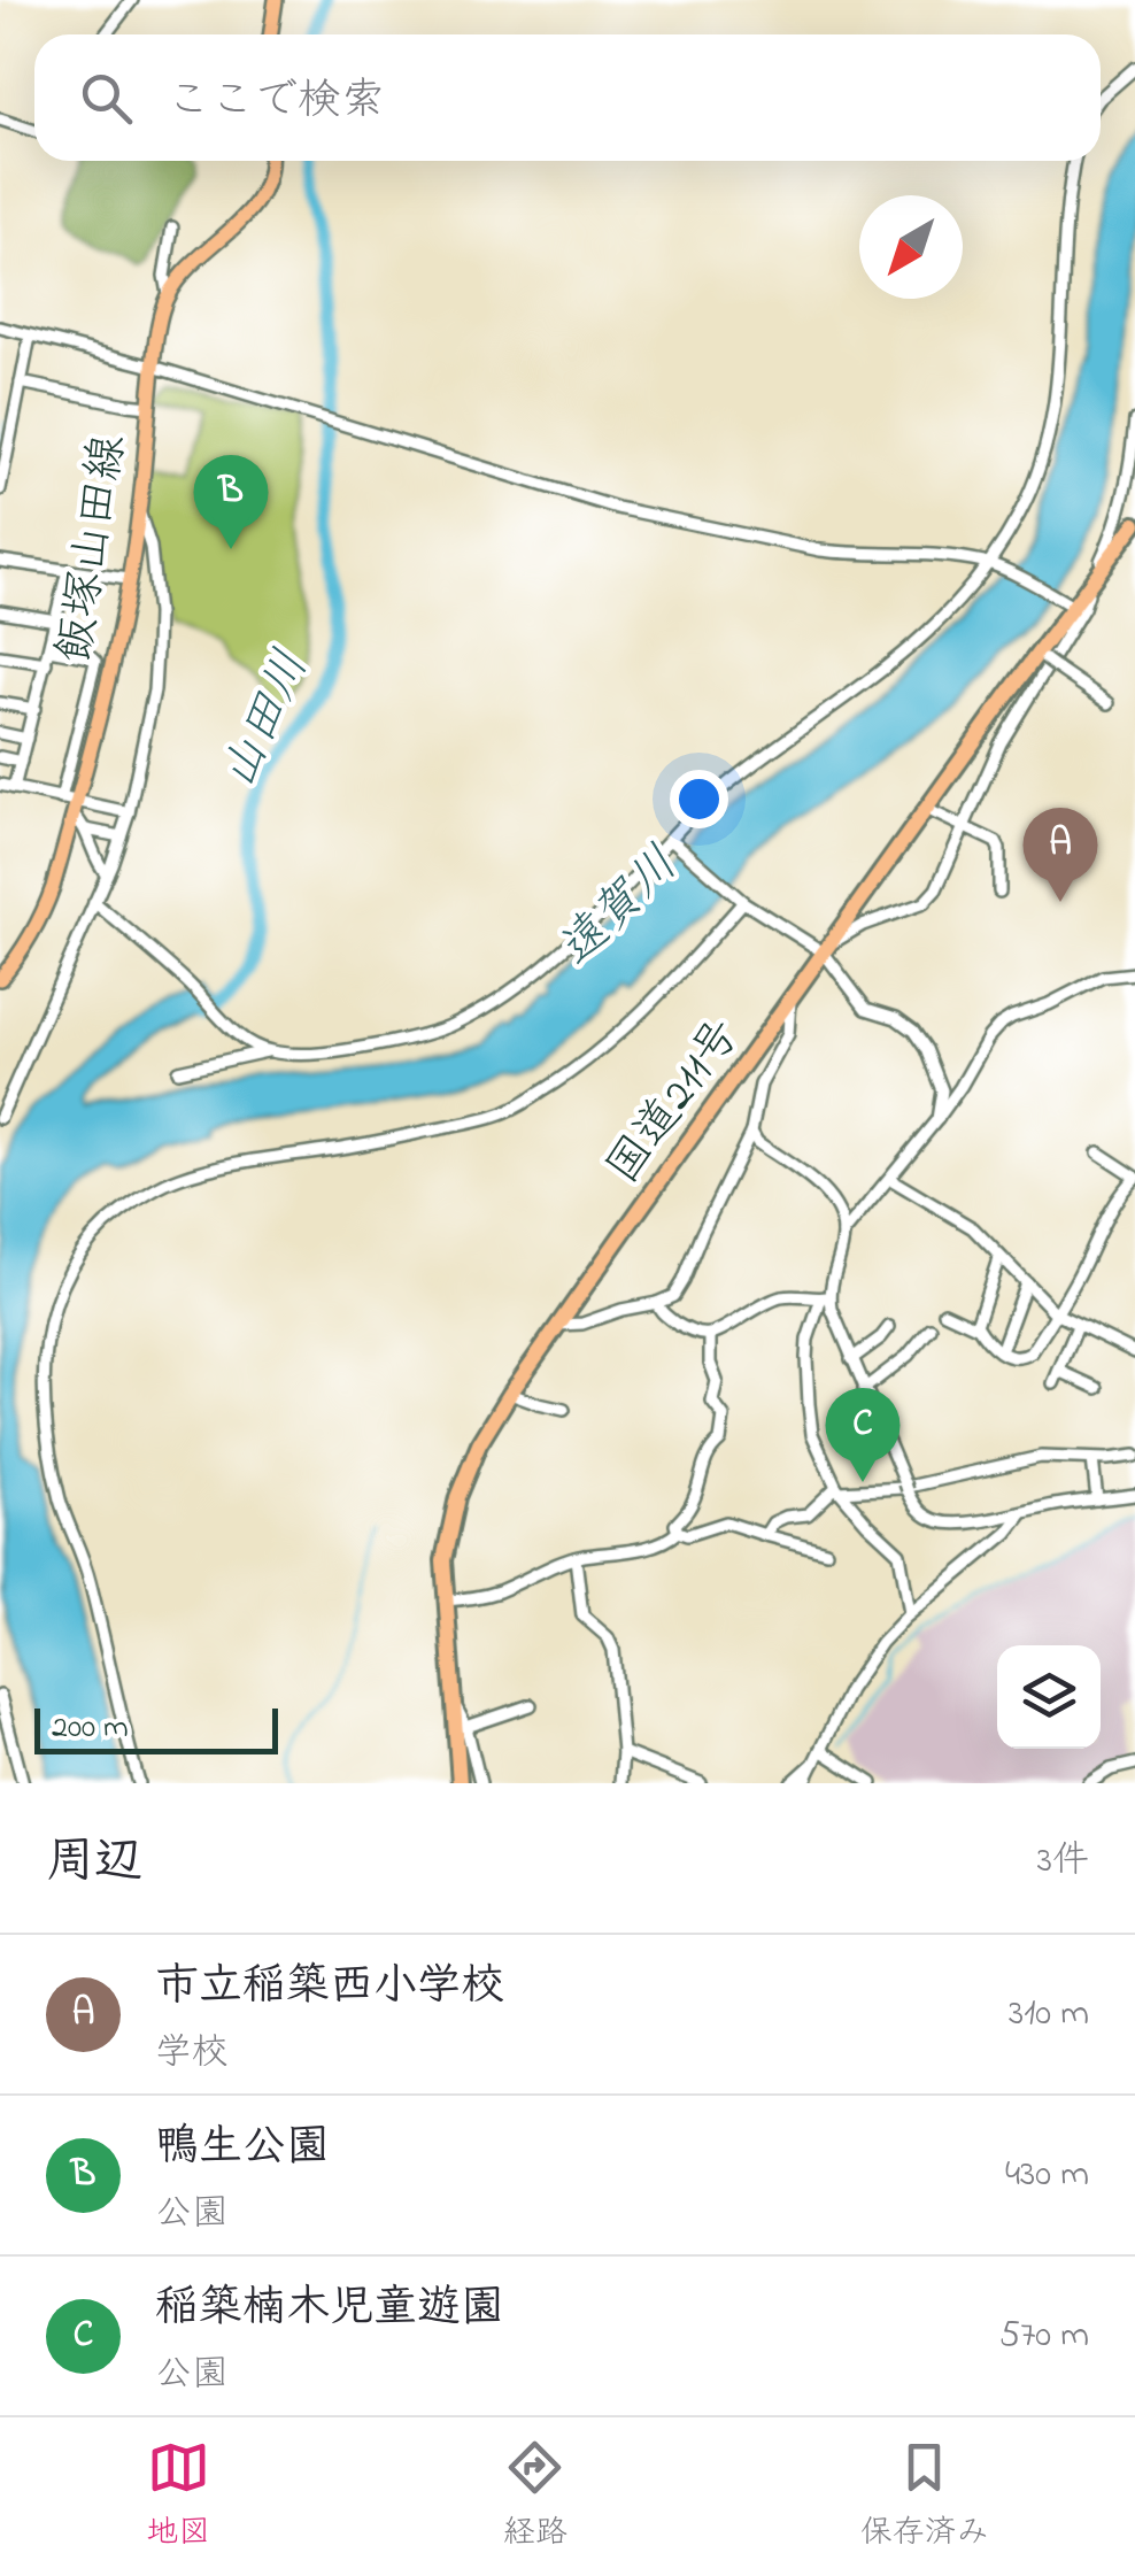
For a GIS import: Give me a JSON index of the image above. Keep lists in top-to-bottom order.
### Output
{
  "streets": {
    "highway": ["国道211号"],
    "main road": ["飯塚山田線"]
  },
  "water": ["山田川", "遠賀川"],
  "scale_bar": "200 m",
  "north": "bottom left",
  "page": {
    "search": "ここで検索",
    "pins": ["B", "A", "C"],
    "scale": "200 m",
    "heading": ["周辺", "3件"],
    "list": [
      {
        "mark": "A",
        "name": "市立稲築西小学校",
        "note": "学校",
        "value": "310 m"
      },
      {
        "mark": "B",
        "name": "鴨生公園",
        "note": "公園",
        "value": "430 m"
      },
      {
        "mark": "C",
        "name": "稲築楠木児童遊園",
        "note": "公園",
        "value": "570 m"
      }
    ],
    "nav": ["地図", "経路", "保存済み"]
  }
}
